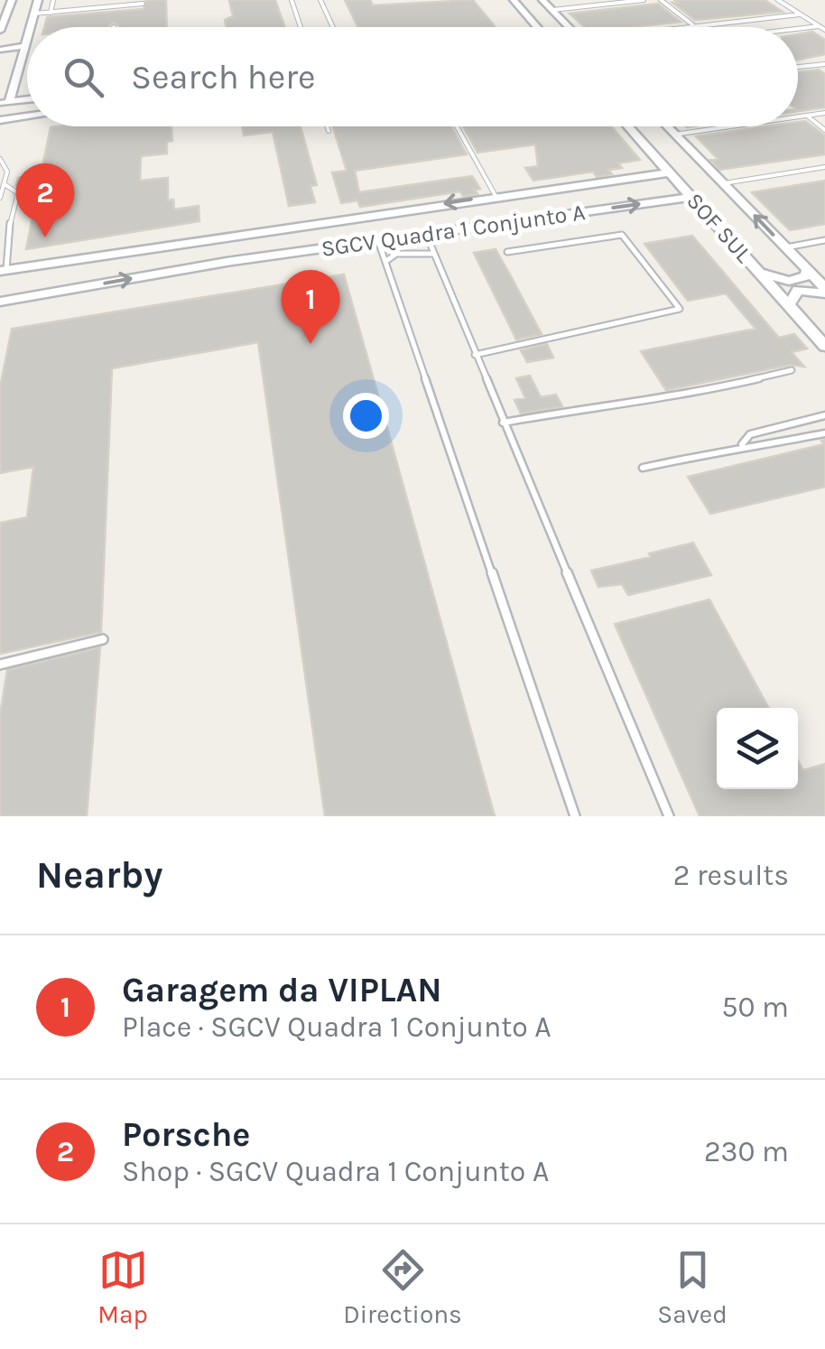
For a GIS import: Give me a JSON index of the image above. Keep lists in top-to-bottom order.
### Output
{
  "streets": {
    "street": ["SOF SUL", "SGCV Quadra 1 Conjunto A"]
  },
  "crossings": [
    ["SOF SUL", "SGCV Quadra 1 Conjunto A"]
  ],
  "page": {
    "search": "Search here",
    "pins": ["2", "1"],
    "heading": ["Nearby", "2 results"],
    "list": [
      {
        "mark": "1",
        "name": "Garagem da VIPLAN",
        "note": "Place · SGCV Quadra 1 Conjunto A",
        "value": "50 m"
      },
      {
        "mark": "2",
        "name": "Porsche",
        "note": "Shop · SGCV Quadra 1 Conjunto A",
        "value": "230 m"
      }
    ],
    "nav": ["Map", "Directions", "Saved"]
  }
}
